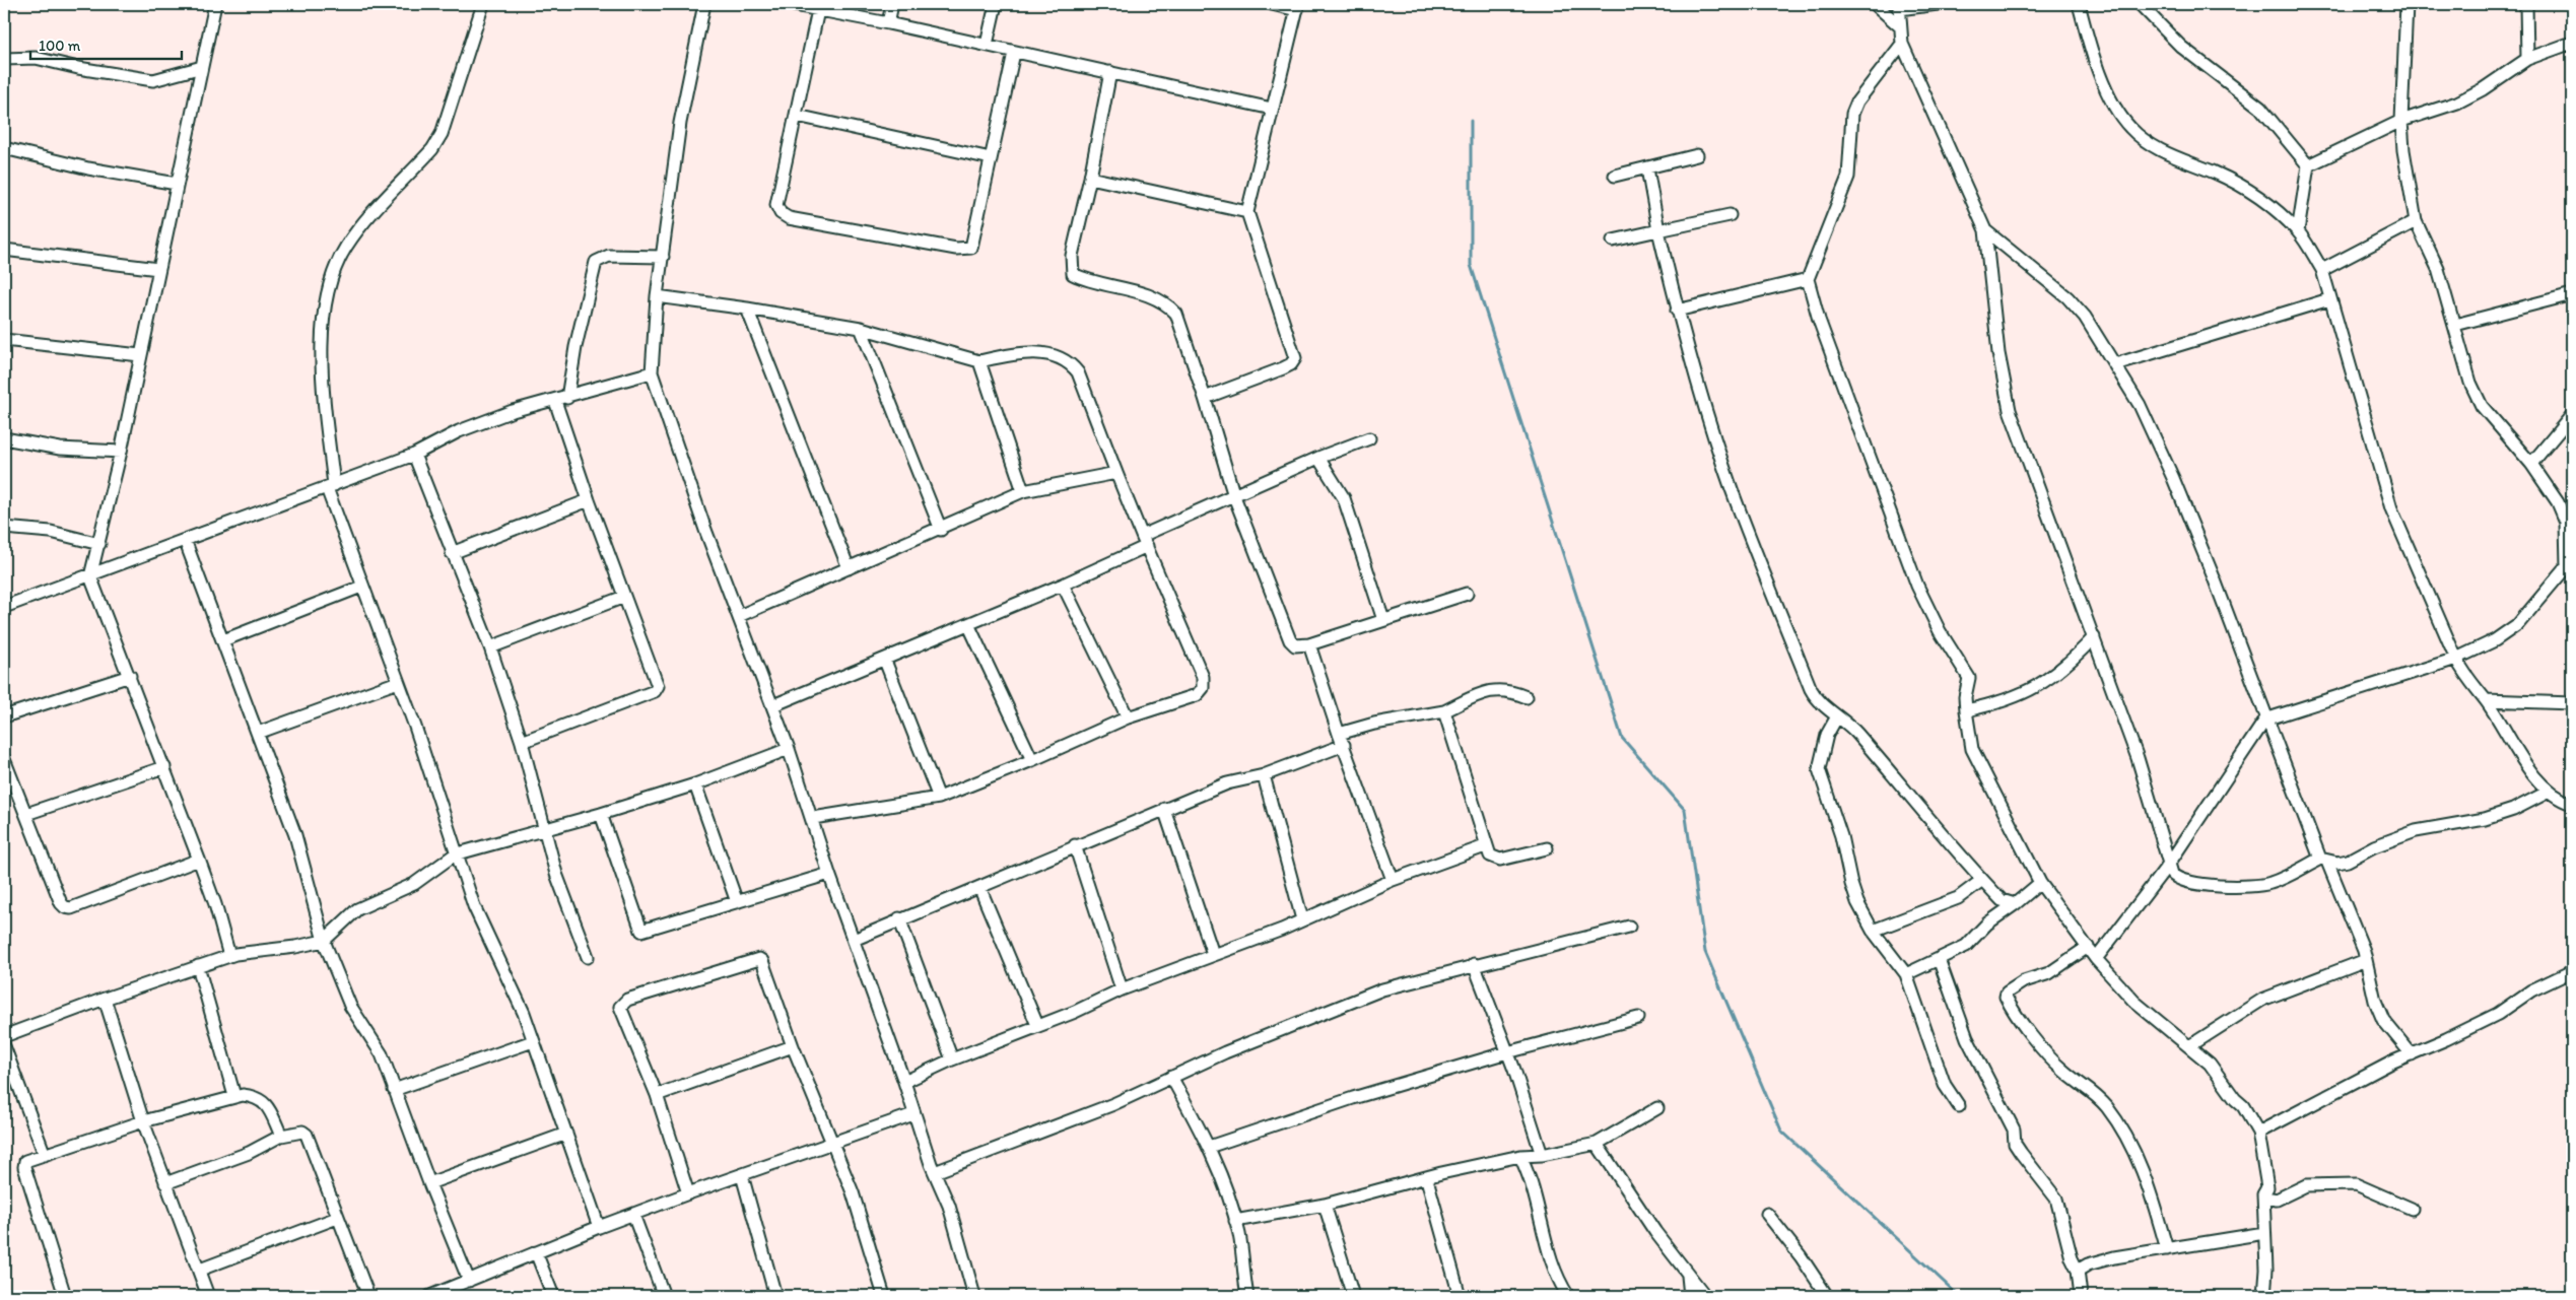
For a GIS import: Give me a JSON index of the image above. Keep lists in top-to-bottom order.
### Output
{
  "scale_bar": "100 m"
}
